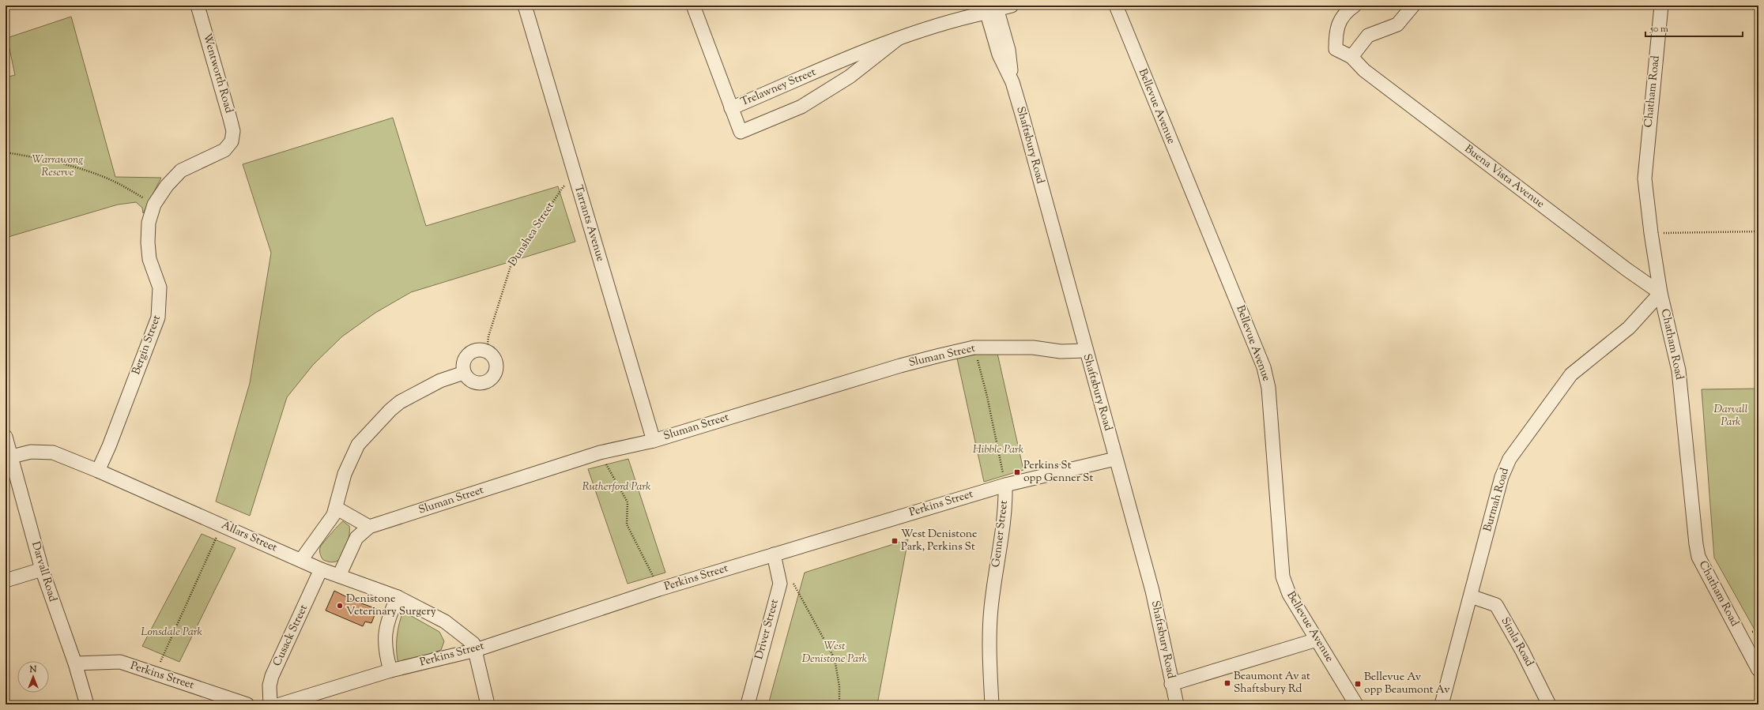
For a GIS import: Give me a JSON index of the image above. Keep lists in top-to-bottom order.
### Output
{
  "streets": {
    "street": [
      "Wentworth Road",
      "Trelawney Street",
      "Chatham Road",
      "Bellevue Avenue",
      "Shaftsbury Road",
      "Buena Vista Avenue",
      "Tarrants Avenue",
      "Bergin Street",
      "Sluman Street",
      "Burmah Road",
      "Perkins Street",
      "Genner Street",
      "Allars Street",
      "Darvall Road",
      "Driver Street",
      "Cusack Street",
      "Simla Road"
    ],
    "path": ["Dunshea Street"]
  },
  "crossings": [
    ["Wentworth Road", "Bergin Street"],
    ["Trelawney Street", "Shaftsbury Road"],
    ["Chatham Road", "Buena Vista Avenue"],
    ["Chatham Road", "Burmah Road"],
    ["Shaftsbury Road", "Sluman Street"],
    ["Shaftsbury Road", "Perkins Street"],
    ["Buena Vista Avenue", "Burmah Road"],
    ["Tarrants Avenue", "Dunshea Street"],
    ["Tarrants Avenue", "Sluman Street"],
    ["Bergin Street", "Allars Street"],
    ["Sluman Street", "Genner Street"],
    ["Sluman Street", "Allars Street"],
    ["Burmah Road", "Simla Road"],
    ["Perkins Street", "Genner Street"],
    ["Perkins Street", "Allars Street"],
    ["Perkins Street", "Darvall Road"],
    ["Perkins Street", "Driver Street"],
    ["Allars Street", "Darvall Road"],
    ["Allars Street", "Cusack Street"]
  ],
  "parks": [
    "Warrawong Reserve",
    "Darvall Park",
    "Hibble Park",
    "Rutherford Park",
    "Lonsdale Park",
    "West Denistone Park"
  ],
  "places": {
    "transit": [
      "Perkins St opp Genner St",
      "West Denistone Park, Perkins St",
      "Beaumont Av at Shaftsbury Rd",
      "Bellevue Av opp Beaumont Av"
    ],
    "other": ["Denistone Veterinary Surgery"]
  },
  "scale_bar": "50 m",
  "north": "top"
}
